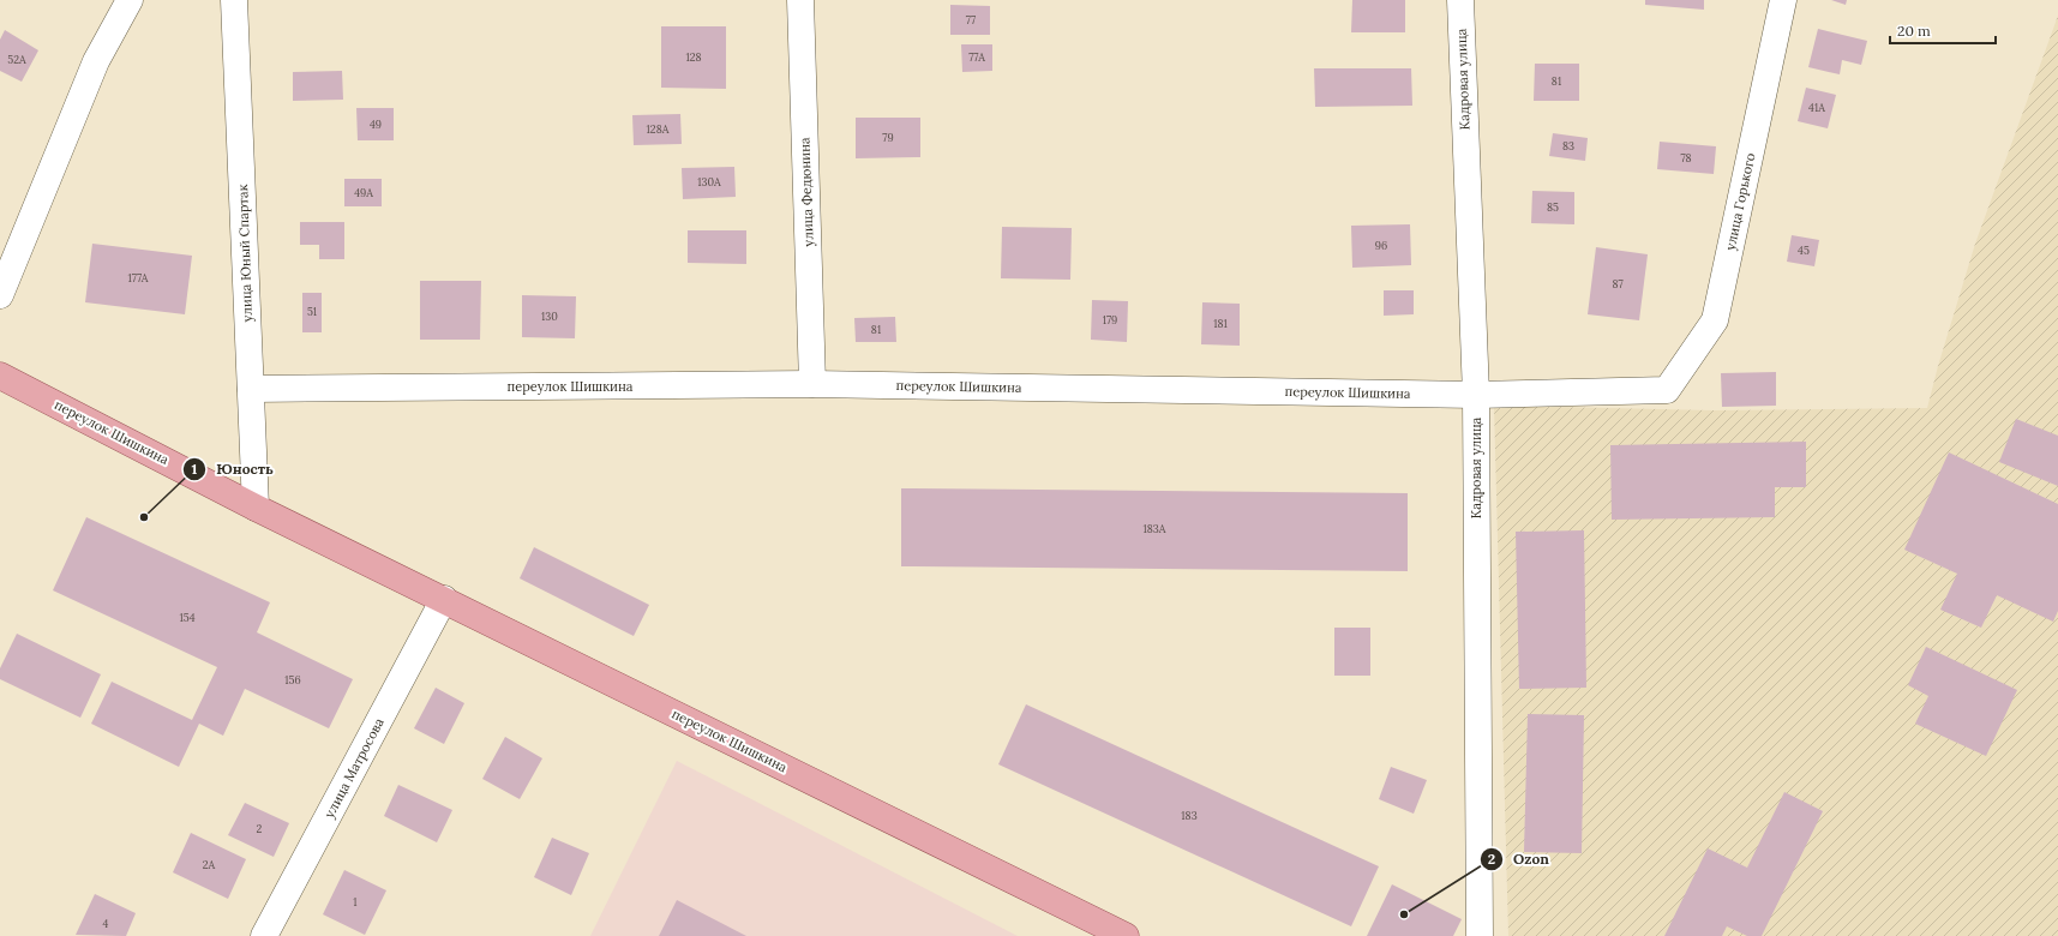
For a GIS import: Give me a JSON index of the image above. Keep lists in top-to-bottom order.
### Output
{
  "streets": {
    "main road": ["переулок Шишкина"],
    "street": [
      "Кадровая улица",
      "улица Федюнина",
      "улица Горького",
      "улица Юный Спартак",
      "улица Матросова"
    ]
  },
  "crossings": [
    ["Кадровая улица", "переулок Шишкина"],
    ["улица Федюнина", "переулок Шишкина"],
    ["улица Горького", "переулок Шишкина"],
    ["улица Юный Спартак", "переулок Шишкина"],
    ["переулок Шишкина", "улица Матросова"]
  ],
  "places": ["Юность", "Ozon"],
  "house_numbers": [
    "77",
    "128",
    "77А",
    "52А",
    "81",
    "41А",
    "49",
    "128А",
    "79",
    "83",
    "78",
    "130А",
    "49А",
    "85",
    "96",
    "45",
    "177А",
    "87",
    "51",
    "130",
    "179",
    "181",
    "81",
    "183А",
    "154",
    "156",
    "183",
    "2",
    "2А",
    "1",
    "4"
  ],
  "scale_bar": "20 m"
}
